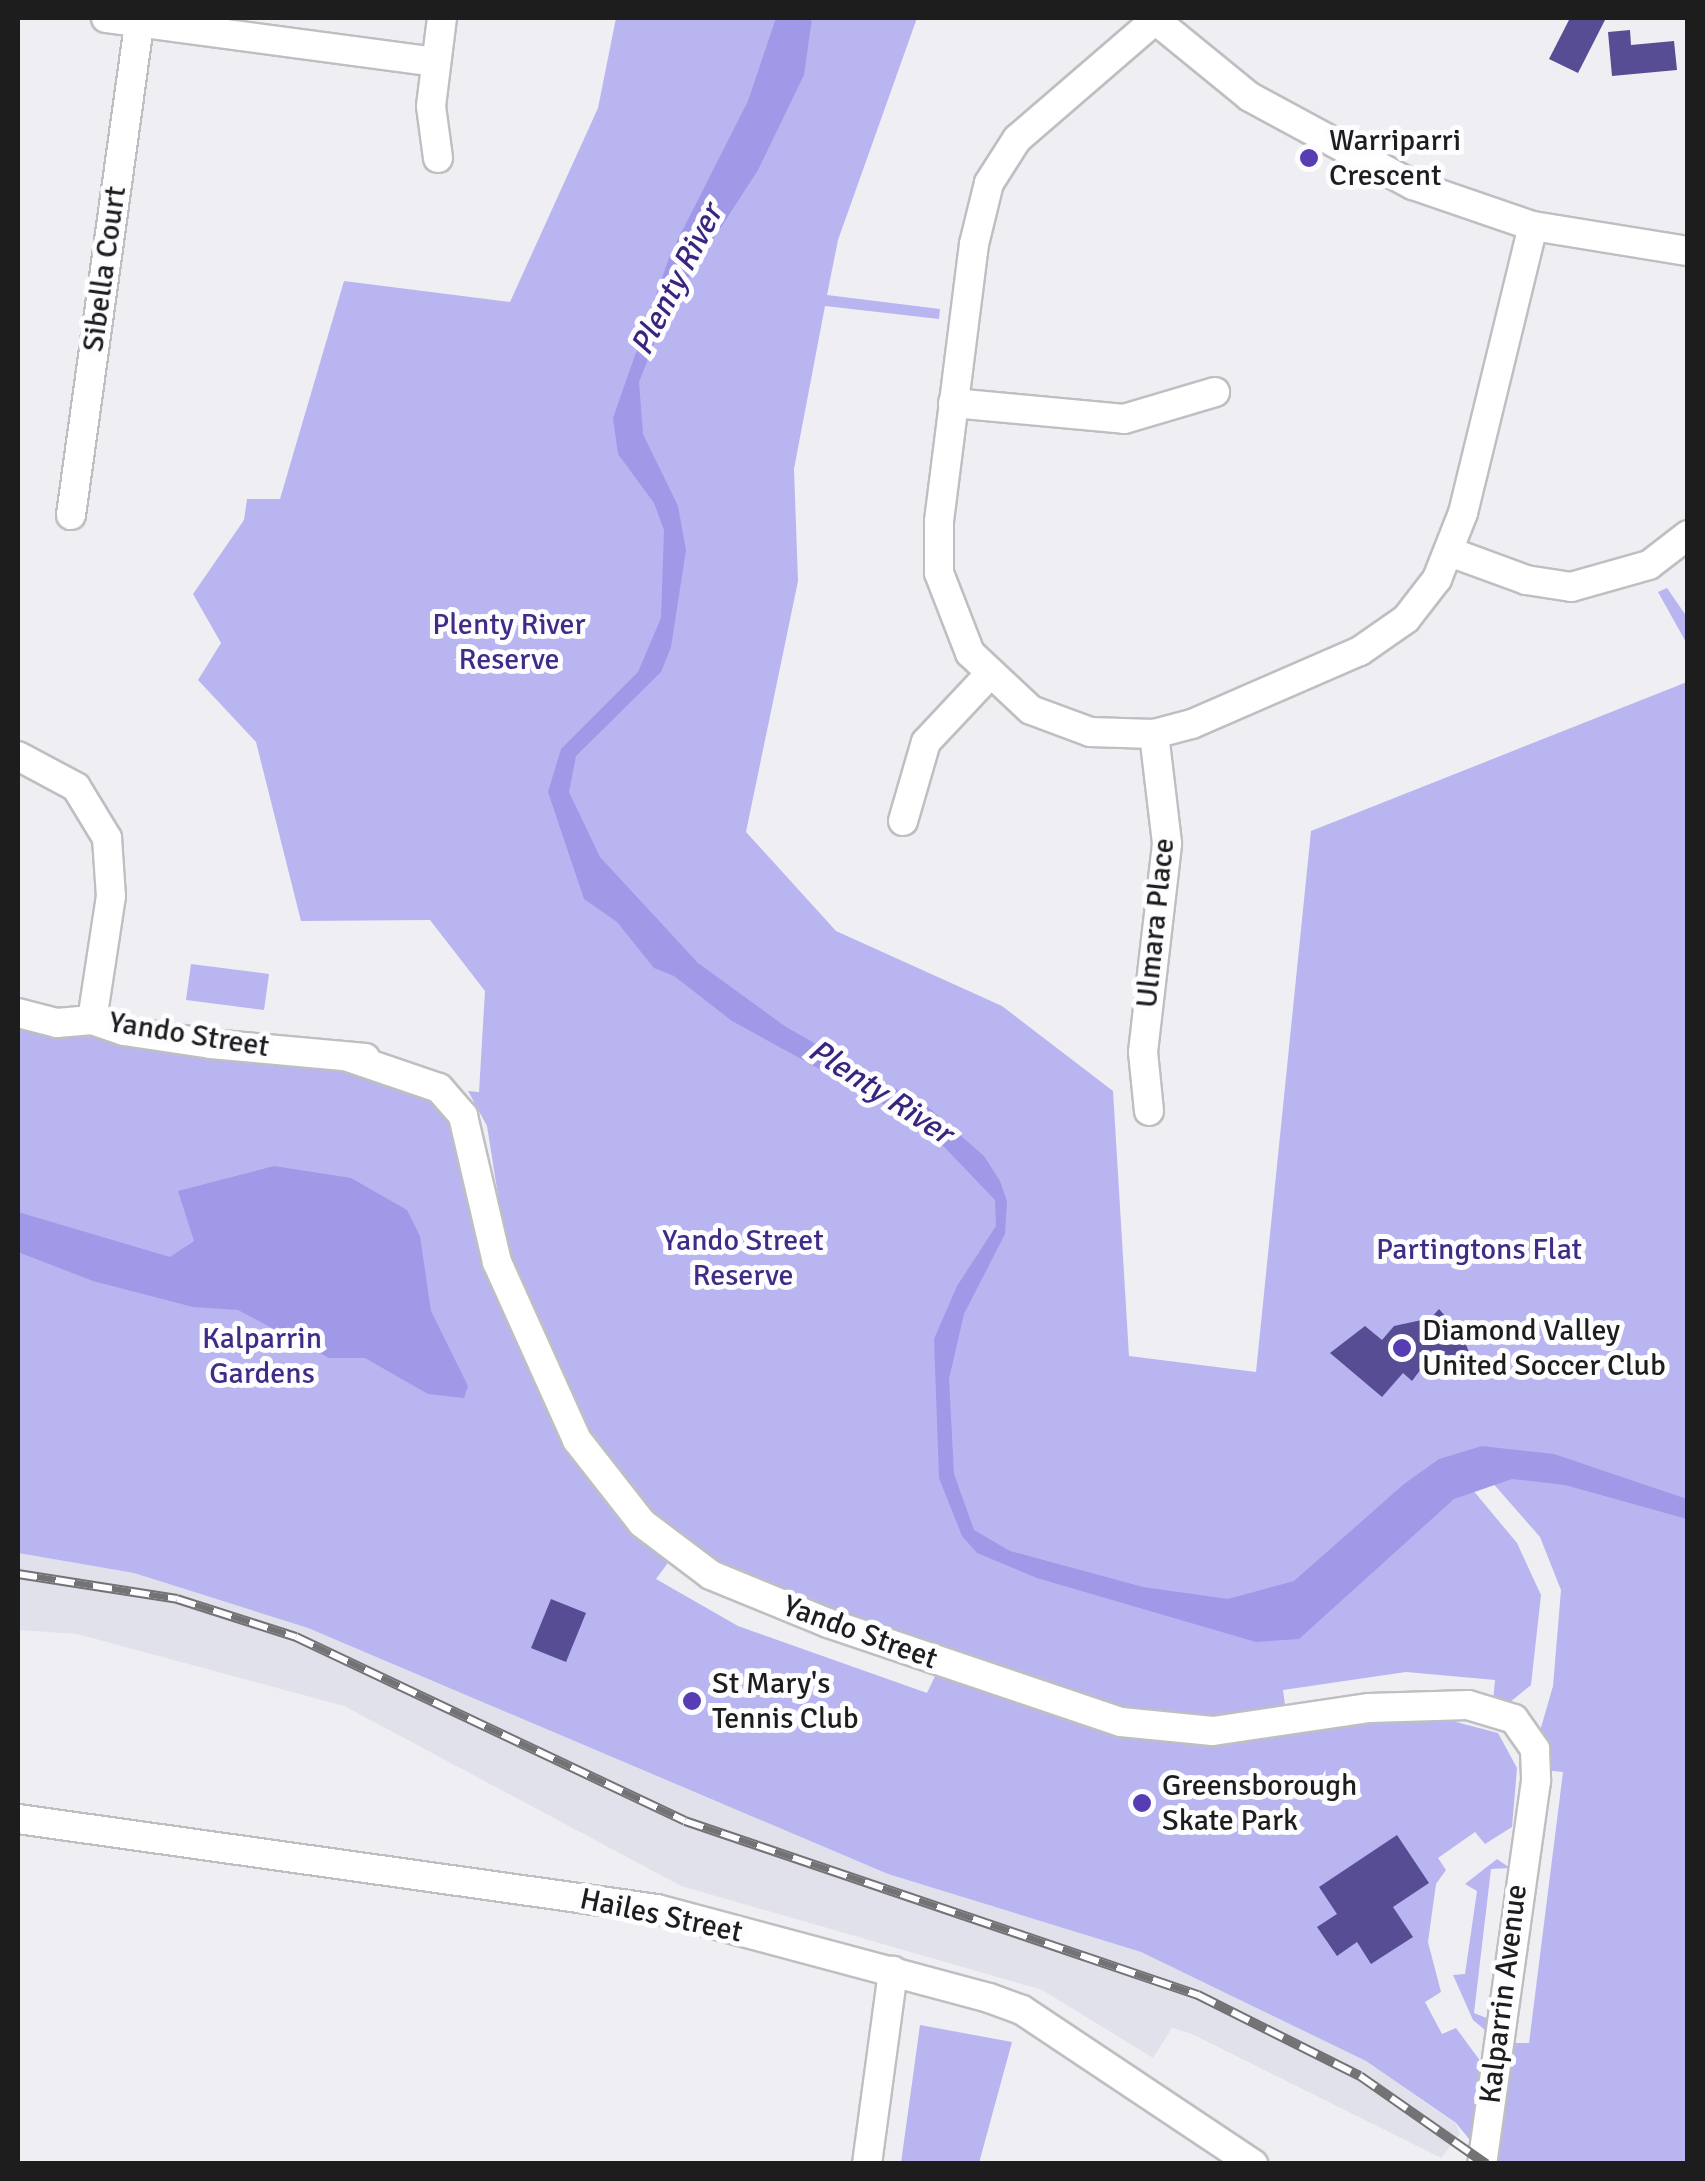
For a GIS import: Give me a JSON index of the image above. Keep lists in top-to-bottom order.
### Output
{
  "streets": {
    "street": [
      "Sibella Court",
      "Ulmara Place",
      "Yando Street",
      "Hailes Street",
      "Kalparrin Avenue"
    ]
  },
  "crossings": [
    ["Yando Street", "Kalparrin Avenue"]
  ],
  "water": ["Plenty River"],
  "parks": [
    "Plenty River Reserve",
    "Yando Street Reserve",
    "Partingtons Flat",
    "Kalparrin Gardens"
  ],
  "places": [
    "Warriparri Crescent",
    "Diamond Valley United Soccer Club",
    "St Mary's Tennis Club",
    "Greensborough Skate Park"
  ]
}
